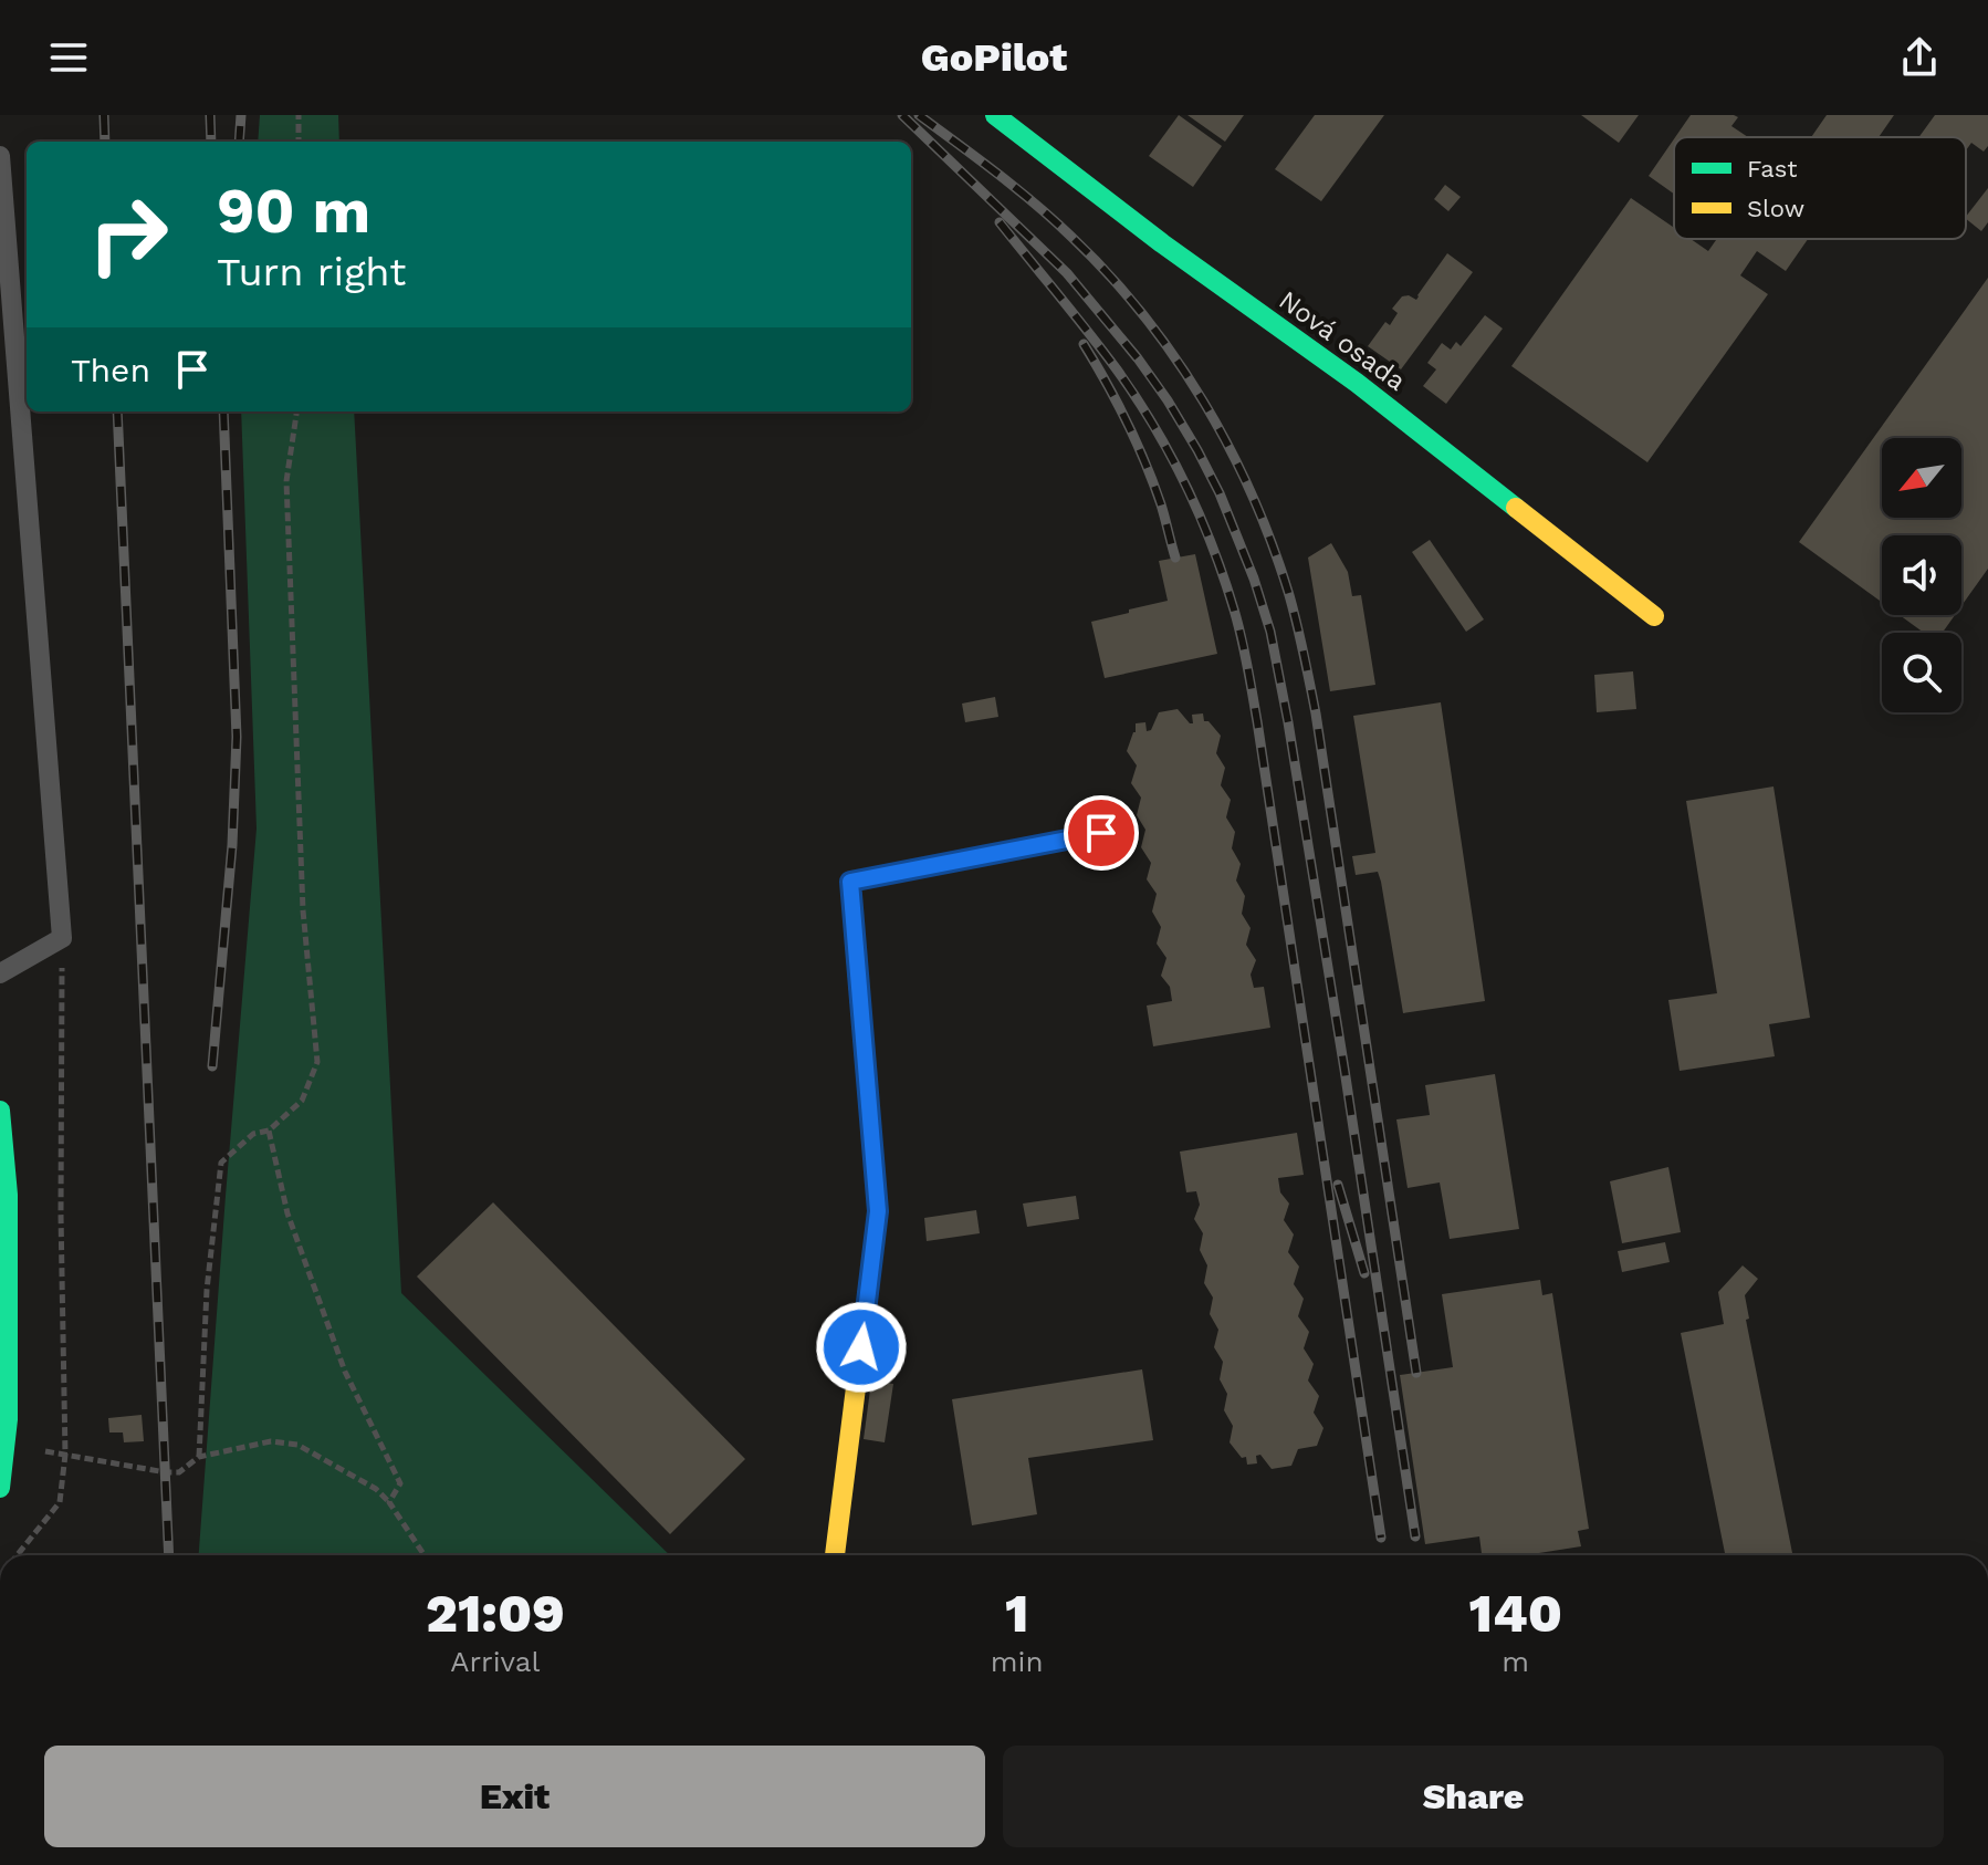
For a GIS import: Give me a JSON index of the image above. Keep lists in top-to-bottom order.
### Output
{
  "streets": {
    "street": ["Nová osada"]
  },
  "legend": ["Fast", "Slow"],
  "north": "bottom left",
  "page": {
    "header": "GoPilot",
    "turn": ["90 m", "Turn right"],
    "then": "Then",
    "eta": [
      "21:09",
      "Arrival",
      "1",
      "min",
      "140",
      "m"
    ],
    "buttons": ["Exit", "Share"]
  }
}
